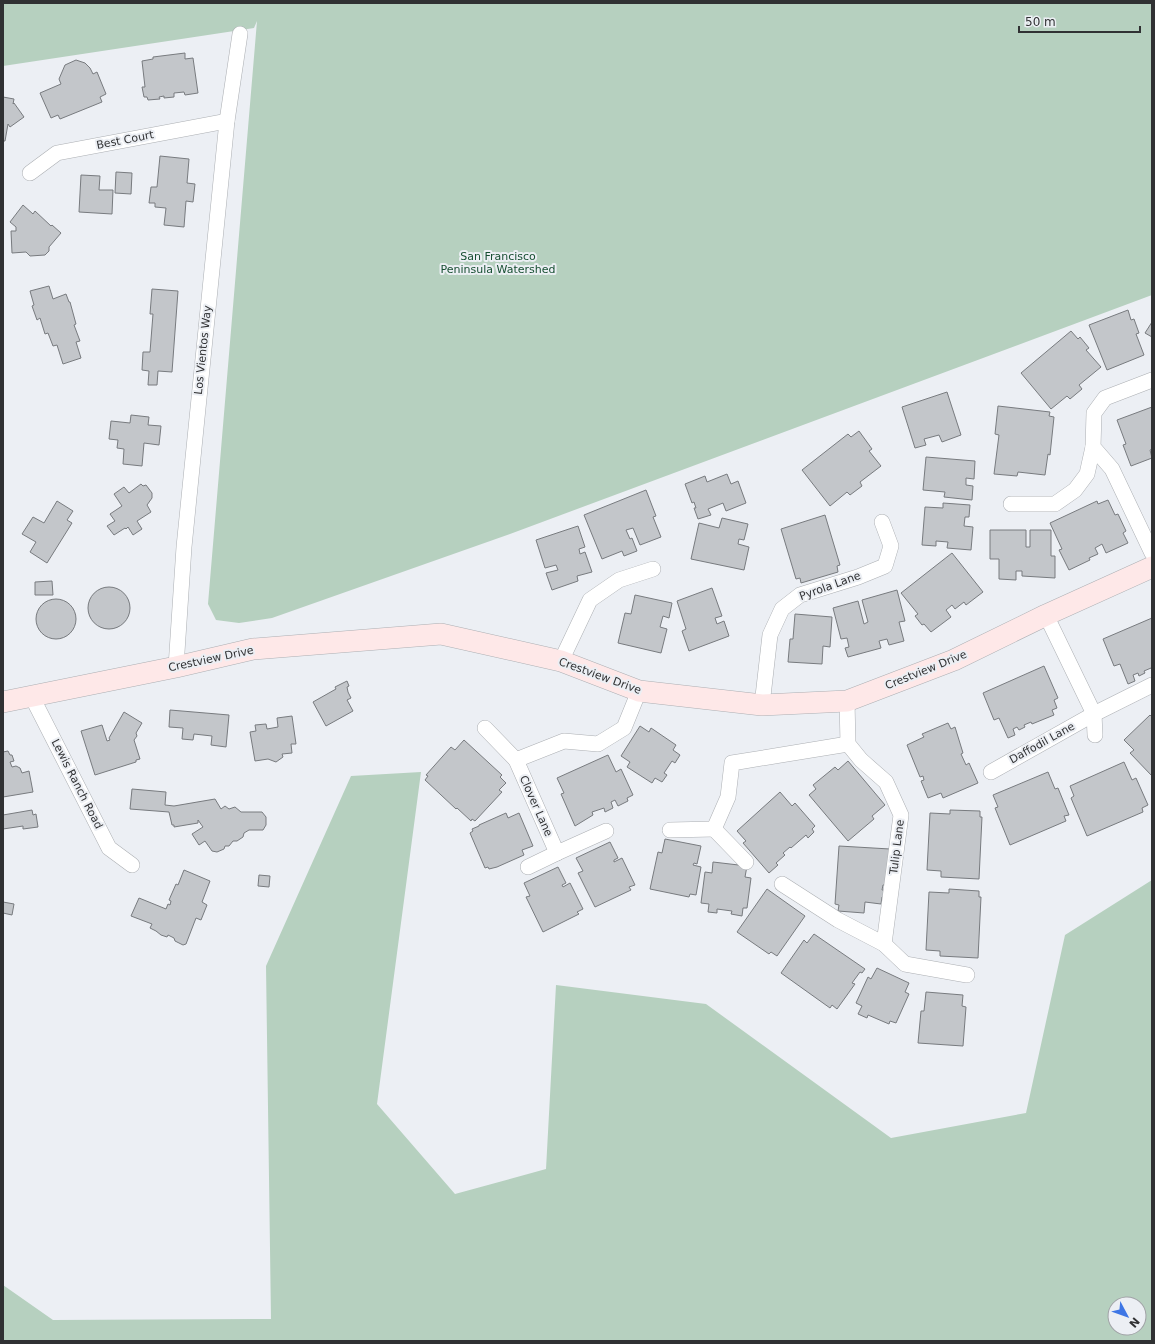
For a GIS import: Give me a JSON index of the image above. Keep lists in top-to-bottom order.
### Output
{
  "streets": {
    "street": [
      "Best Court",
      "Los Vientos Way",
      "Pyrola Lane",
      "Crestview Drive",
      "Daffodil Lane",
      "Lewis Ranch Road",
      "Clover Lane",
      "Tulip Lane"
    ]
  },
  "crossings": [
    ["Best Court", "Los Vientos Way"],
    ["Los Vientos Way", "Crestview Drive"],
    ["Pyrola Lane", "Crestview Drive"],
    ["Crestview Drive", "Lewis Ranch Road"]
  ],
  "parks": ["San Francisco Peninsula Watershed"],
  "scale_bar": "50 m",
  "north": "bottom right"
}
